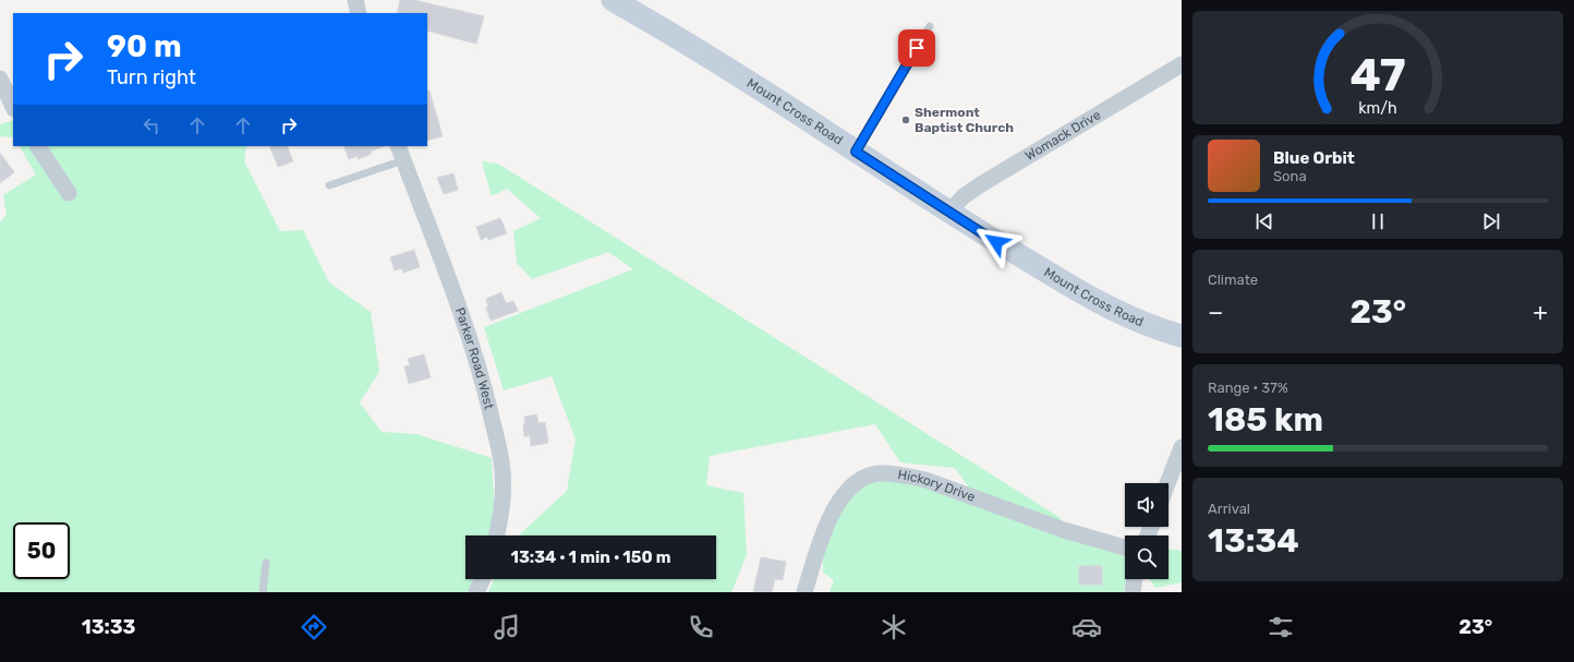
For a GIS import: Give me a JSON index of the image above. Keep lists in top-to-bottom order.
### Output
{
  "streets": {
    "main road": ["Mount Cross Road"],
    "street": ["Womack Drive", "Parker Road West", "Hickory Drive"]
  },
  "crossings": [
    ["Mount Cross Road", "Womack Drive"]
  ],
  "places": ["Shermont Baptist Church"],
  "page": {
    "turn": ["90 m", "Turn right"],
    "song": ["Blue Orbit", "Sona"],
    "tile": [
      "Climate",
      ["Range · 37%", "185 km"],
      ["Arrival", "13:34"]
    ],
    "heat": ["−", "23°", "+"],
    "limit": "50",
    "trip": "13:34 · 1 min · 150 m",
    "tabs": ["13:33", "23°"],
    "gauge": ["47", "km/h"]
  }
}
